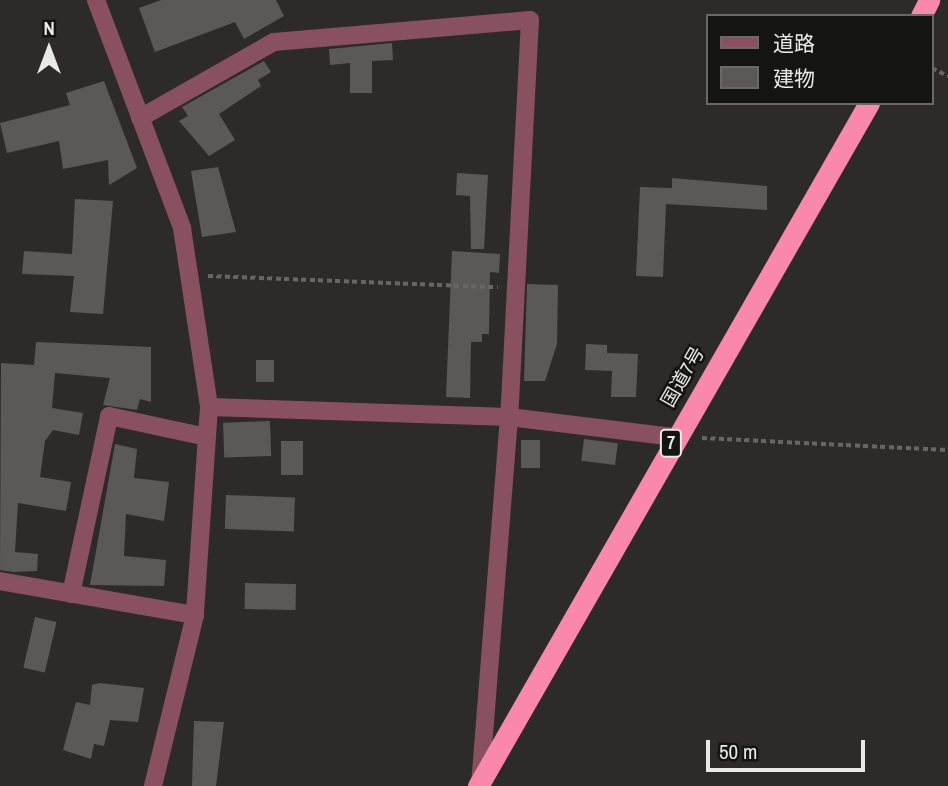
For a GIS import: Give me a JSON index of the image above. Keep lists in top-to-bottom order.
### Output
{
  "streets": {
    "highway": ["国道7号", "7"]
  },
  "legend": ["道路", "建物"],
  "scale_bar": "50 m",
  "north": "top"
}
